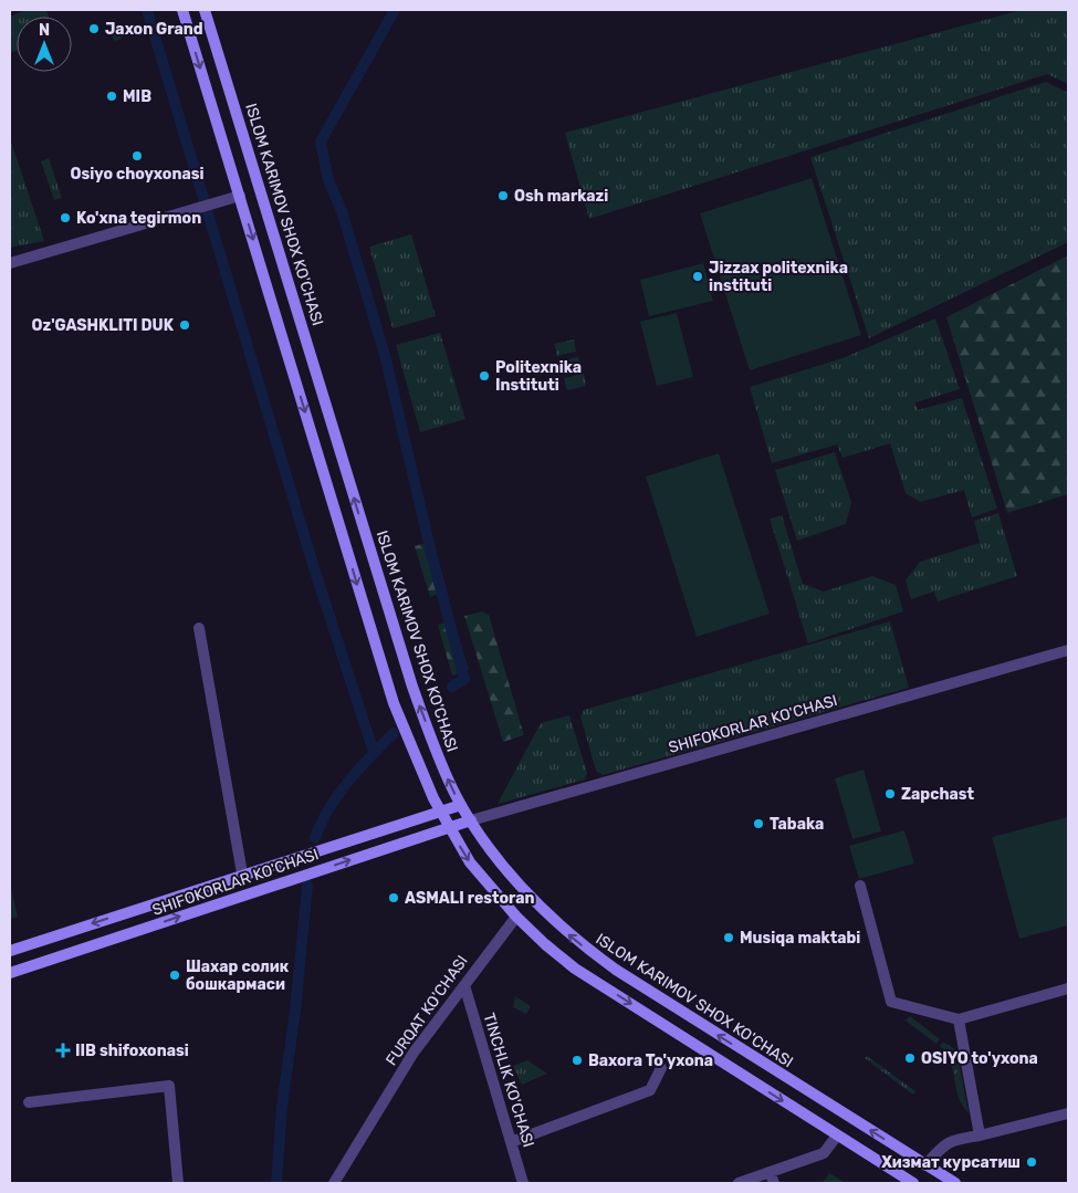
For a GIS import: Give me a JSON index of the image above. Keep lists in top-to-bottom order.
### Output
{
  "streets": {
    "main road": ["ISLOM KARIMOV SHOX KO'CHASI", "SHIFOKORLAR KO'CHASI"],
    "street": ["FURQAT KO'CHASI", "TINCHLIK KO'CHASI"]
  },
  "crossings": [
    ["ISLOM KARIMOV SHOX KO'CHASI", "SHIFOKORLAR KO'CHASI"],
    ["FURQAT KO'CHASI", "TINCHLIK KO'CHASI"]
  ],
  "places": {
    "other": [
      "Jaxon Grand",
      "MIB",
      "Osiyo choyxonasi",
      "Osh markazi",
      "Ko'xna tegirmon",
      "Jizzax politexnika instituti",
      "Oz'GASHKLITI DUK",
      "Politexnika Instituti",
      "Zapchast",
      "Tabaka",
      "ASMALI restoran",
      "Musiqa maktabi",
      "Шахар солик бошкармаси",
      "OSIYO to'yxona",
      "Baxora To'yxona",
      "Хизмат курсатиш"
    ],
    "health": ["IIB shifoxonasi"]
  },
  "north": "top"
}
